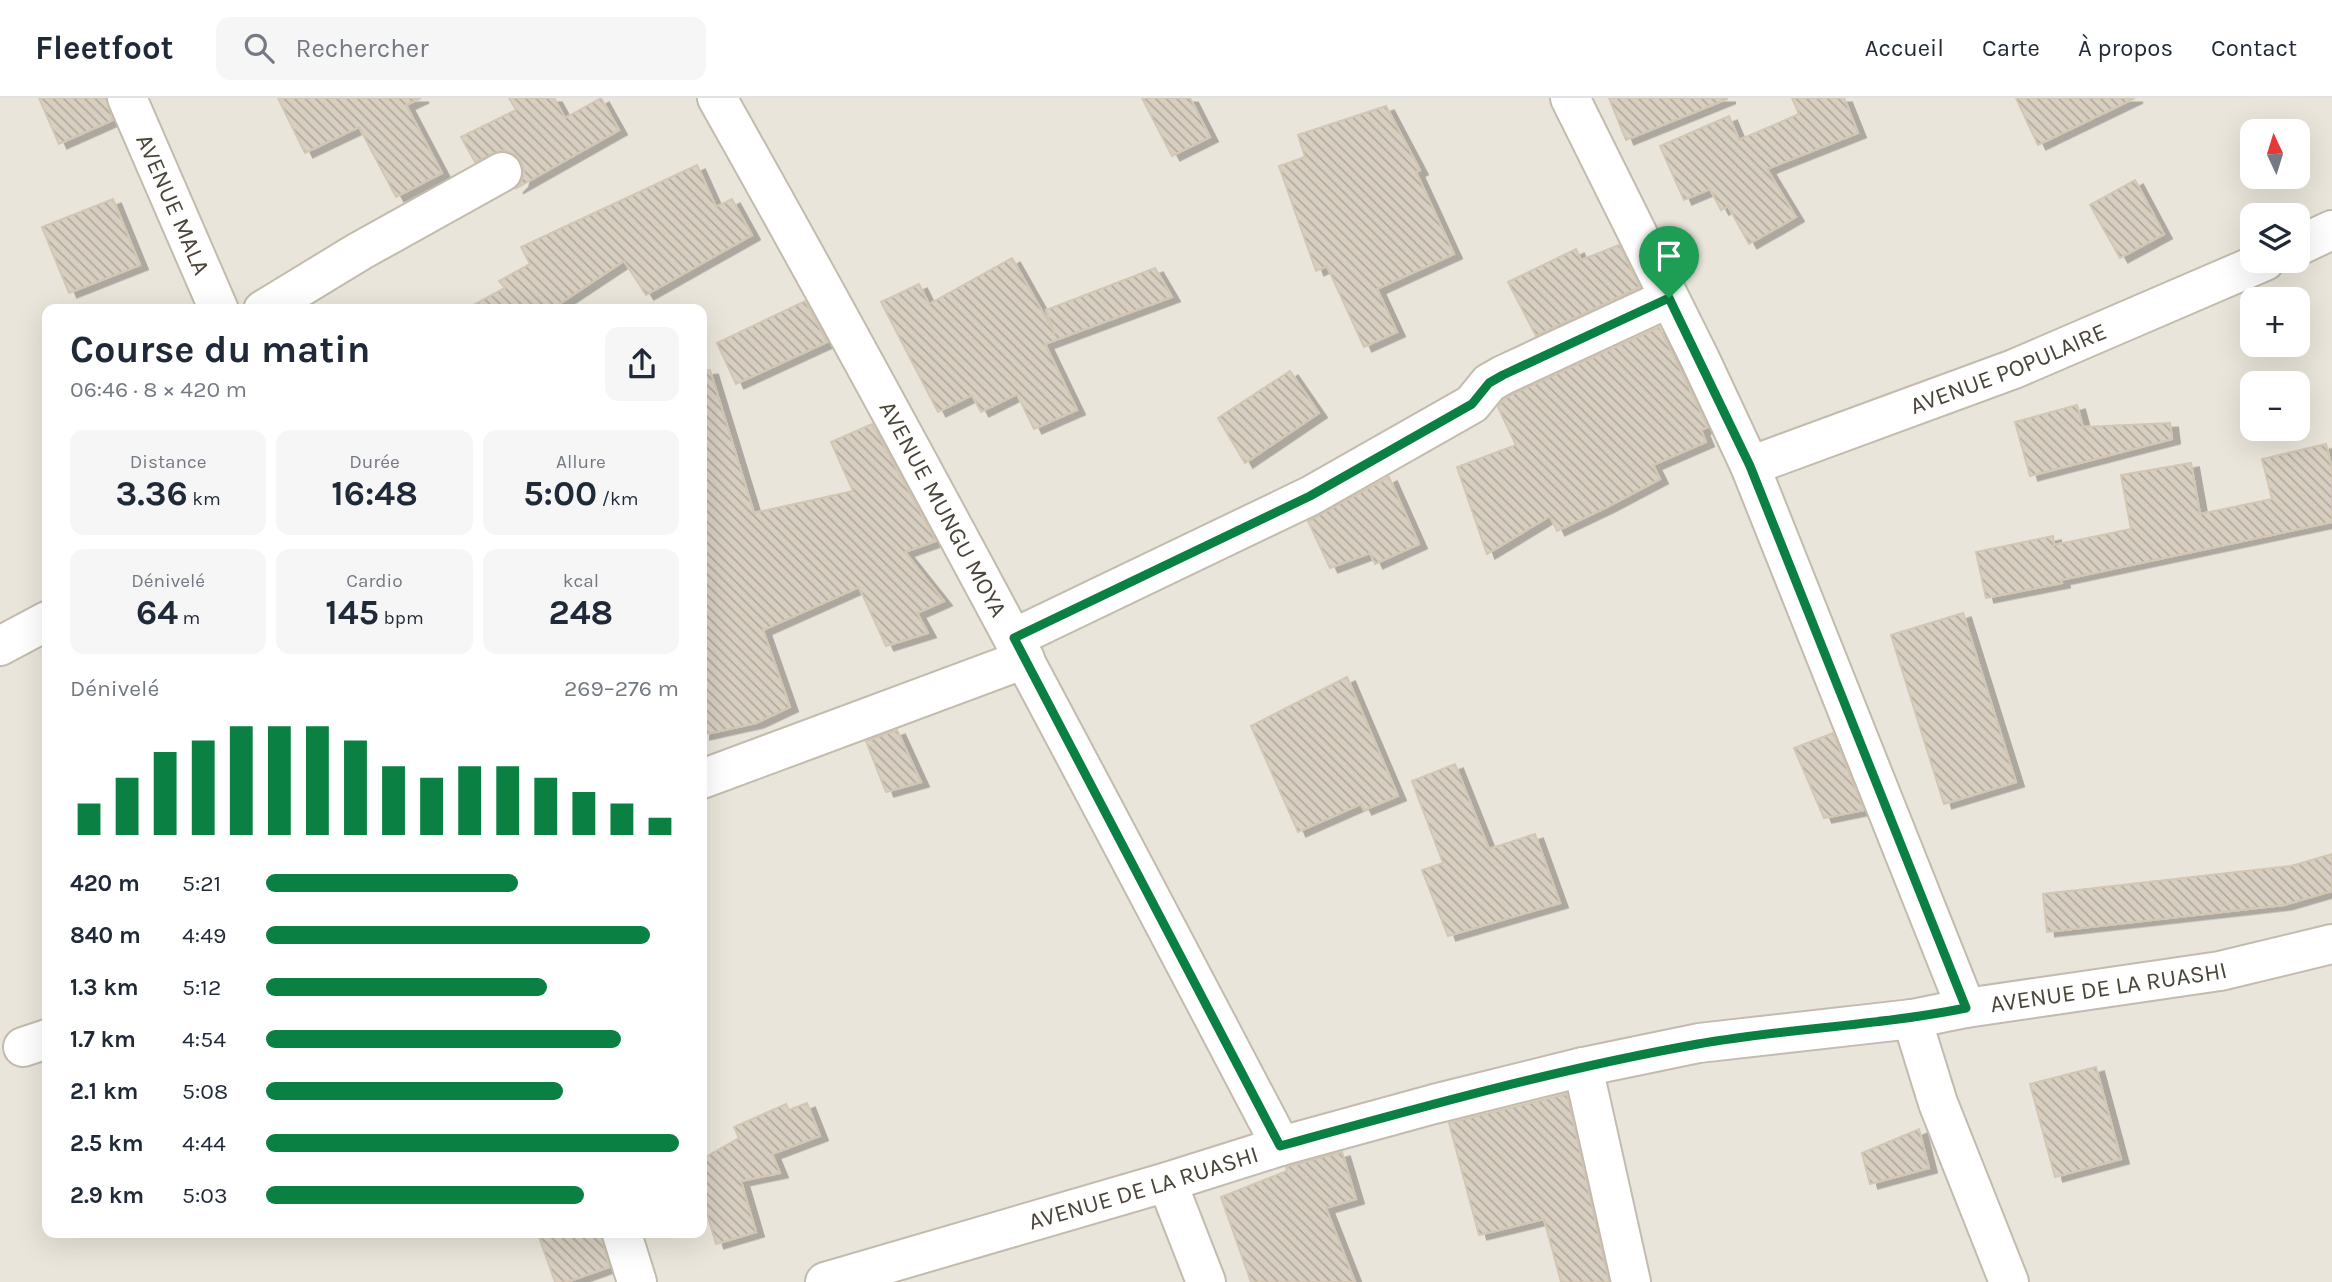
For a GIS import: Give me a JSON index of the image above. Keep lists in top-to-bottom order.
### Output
{
  "streets": {
    "street": [
      "AVENUE MALA",
      "AVENUE POPULAIRE",
      "AVENUE MUNGU MOYA",
      "AVENUE DE LA RUASHI"
    ]
  },
  "crossings": [
    ["AVENUE MUNGU MOYA", "AVENUE DE LA RUASHI"]
  ],
  "north": "top",
  "page": {
    "header": "Fleetfoot",
    "search": "Rechercher",
    "nav": [
      "Accueil",
      "Carte",
      "À propos",
      "Contact"
    ],
    "map_buttons": ["+", "−"],
    "heading": ["Course du matin", "06:46 · 8 × 420 m"],
    "stats": [
      ["Distance", "3.36 km"],
      ["Durée", "16:48"],
      ["Allure", "5:00 /km"],
      ["Dénivelé", "64 m"],
      ["Cardio", "145 bpm"],
      ["kcal", "248"]
    ],
    "chart": ["Dénivelé", "269–276 m"],
    "list": [
      {
        "name": "420 m",
        "note": "5:21"
      },
      {
        "name": "840 m",
        "note": "4:49"
      },
      {
        "name": "1.3 km",
        "note": "5:12"
      },
      {
        "name": "1.7 km",
        "note": "4:54"
      },
      {
        "name": "2.1 km",
        "note": "5:08"
      },
      {
        "name": "2.5 km",
        "note": "4:44"
      },
      {
        "name": "2.9 km",
        "note": "5:03"
      }
    ]
  }
}
